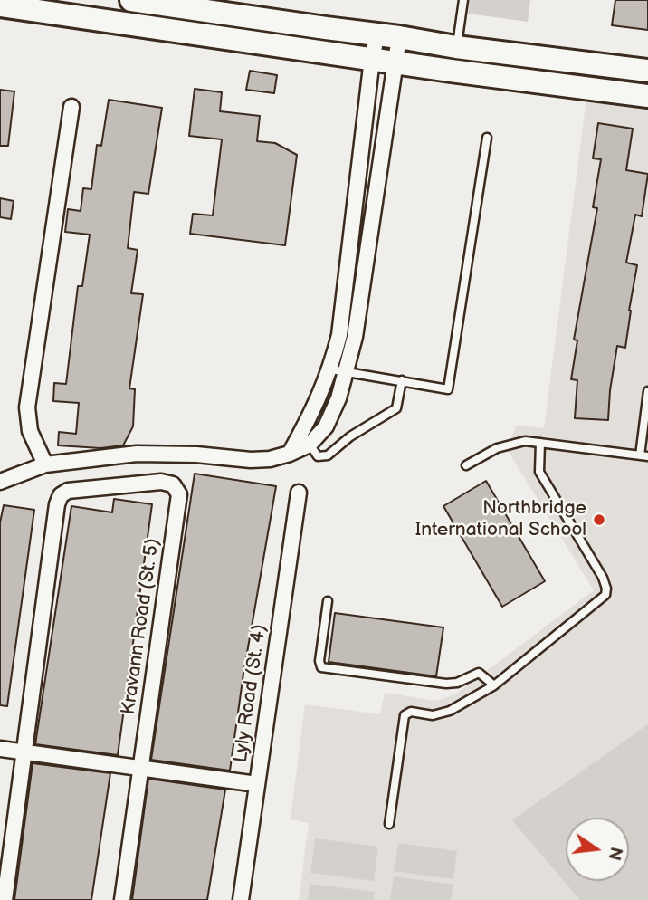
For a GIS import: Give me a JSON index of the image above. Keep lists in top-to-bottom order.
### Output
{
  "streets": {
    "street": ["Kravann Road (St. 5)", "Lyly Road (St. 4)"]
  },
  "places": ["Northbridge International School"],
  "north": "right"
}
